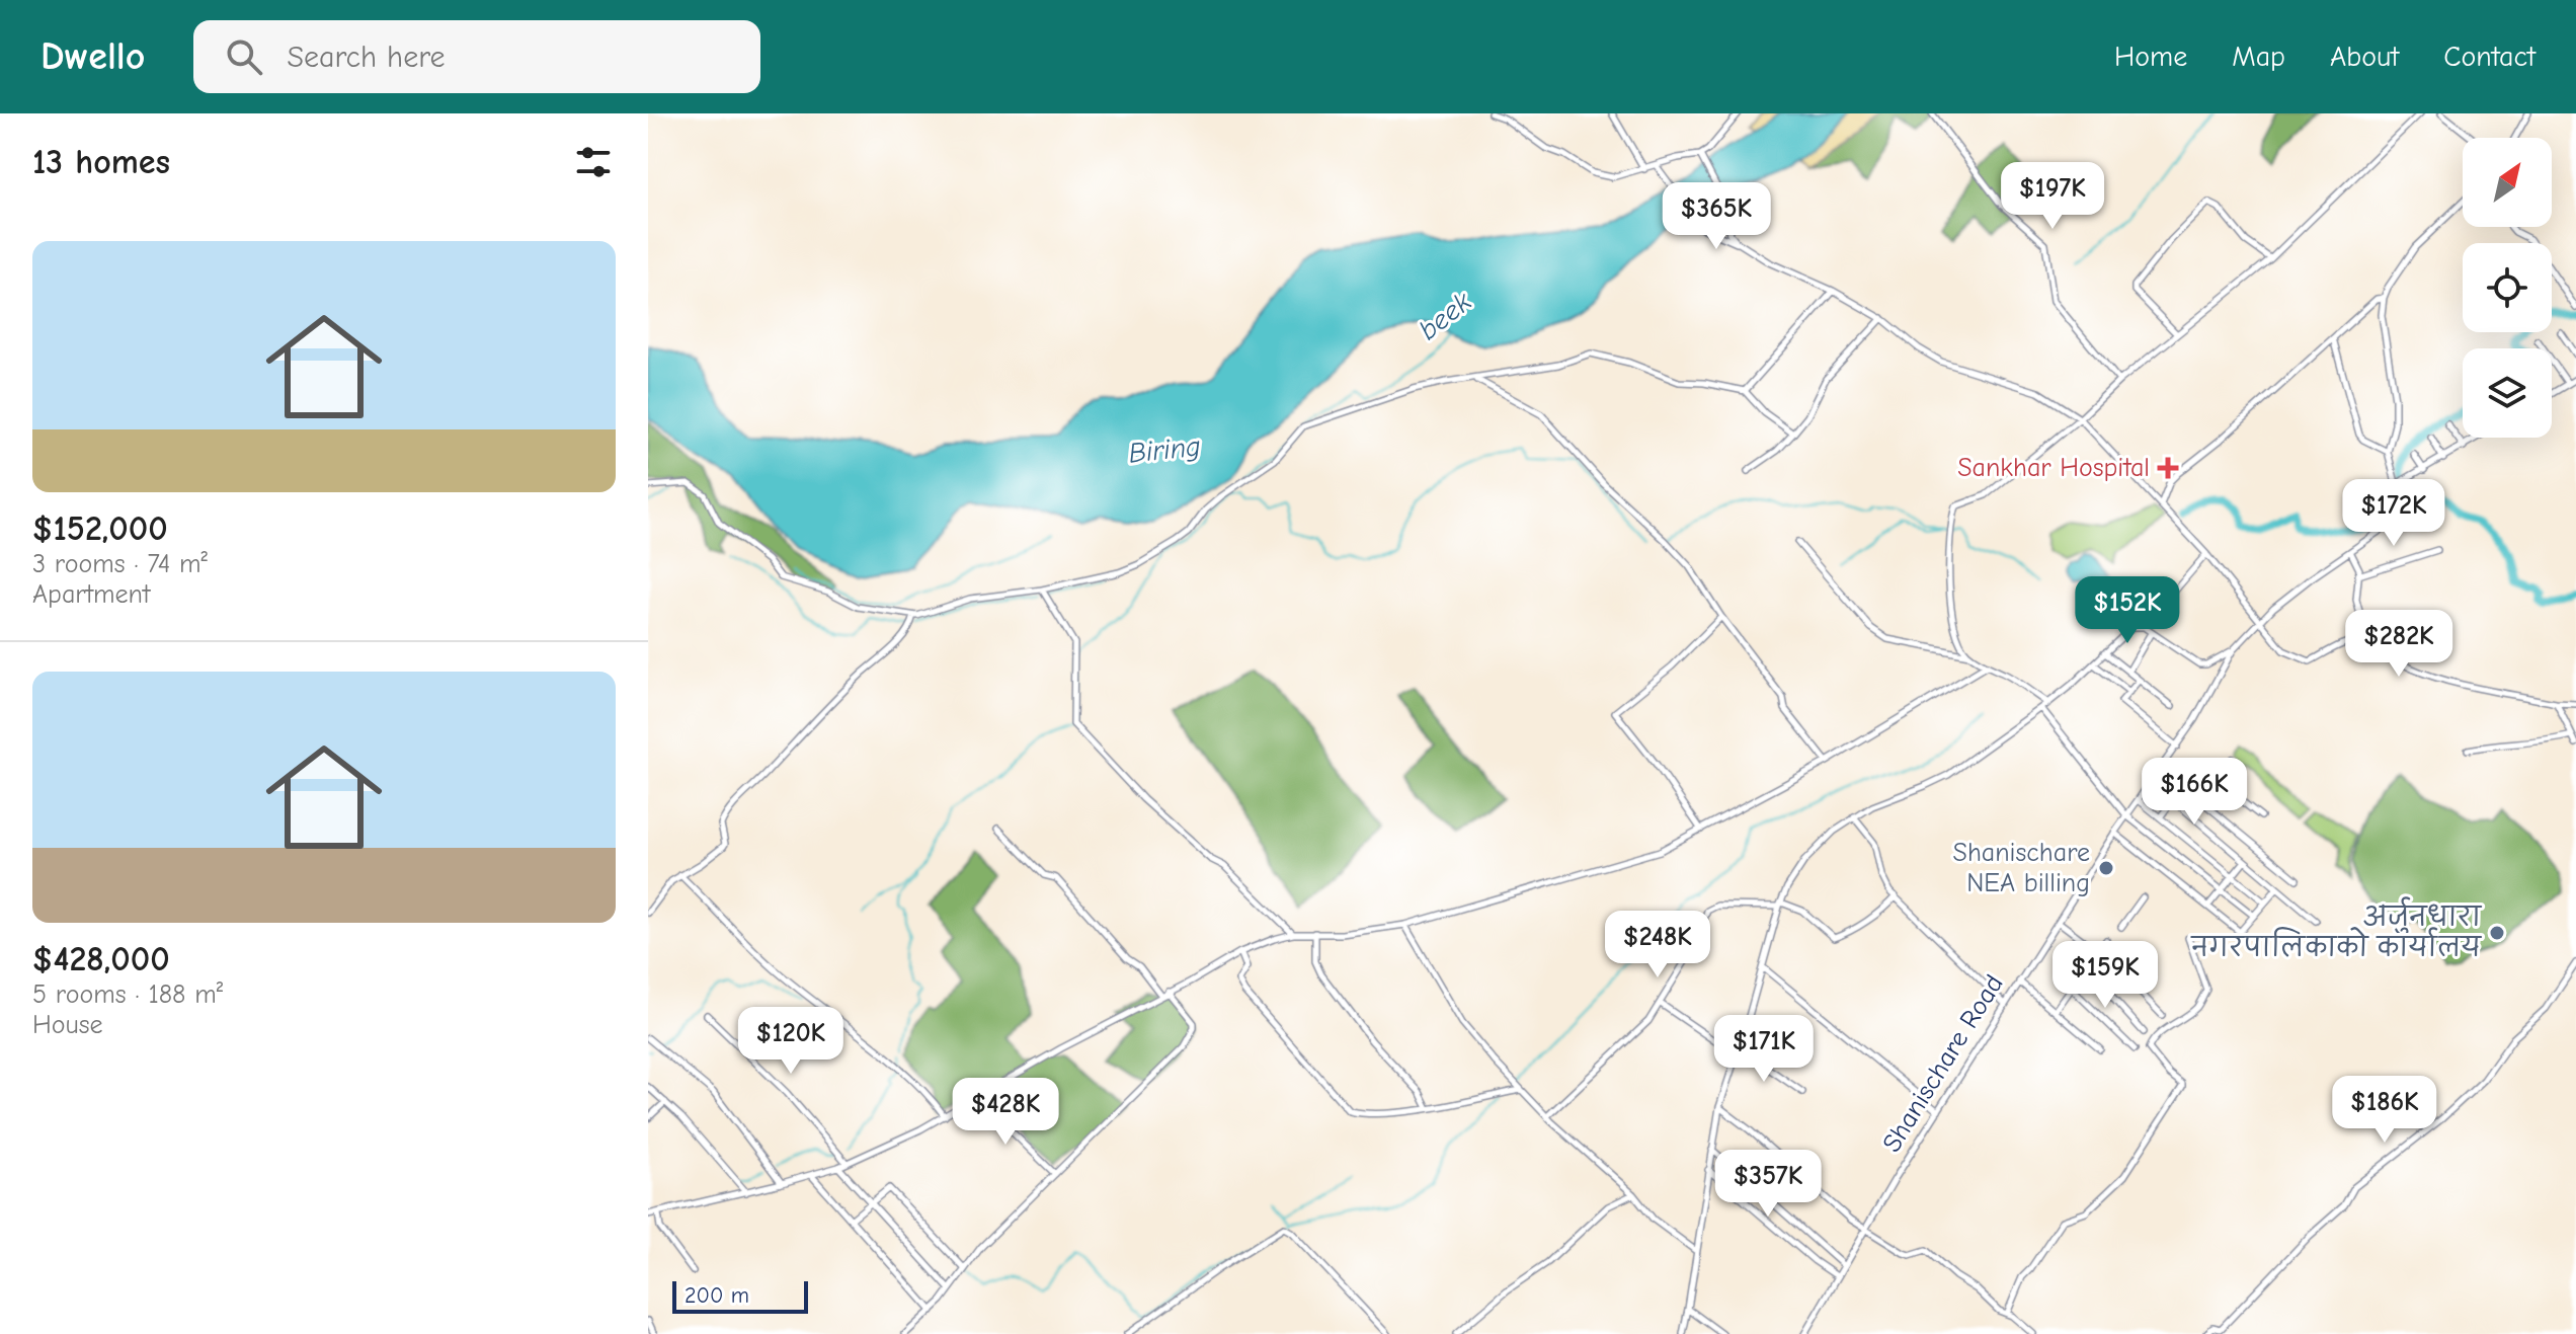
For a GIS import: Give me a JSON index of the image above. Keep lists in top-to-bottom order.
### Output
{
  "streets": {
    "street": ["Shanischare Road"]
  },
  "water": ["beek", "Biring"],
  "places": {
    "health": ["Sankhar Hospital"],
    "other": ["Shanischare NEA billing", "अर्जुनधारा नगरपालिकाको कार्यालय"]
  },
  "scale_bar": "200 m",
  "north": "top right",
  "page": {
    "header": "Dwello",
    "search": "Search here",
    "nav": [
      "Home",
      "Map",
      "About",
      "Contact"
    ],
    "heading": "13 homes",
    "price": [
      "$197K",
      "$365K",
      "$172K",
      "$152K",
      "$282K",
      "$166K",
      "$248K",
      "$159K",
      "$120K",
      "$171K",
      "$186K",
      "$428K",
      "$357K"
    ],
    "list": [
      {
        "name": "$152,000",
        "note": "3 rooms · 74 m² · Apartment"
      },
      {
        "name": "$428,000",
        "note": "5 rooms · 188 m² · House"
      }
    ],
    "scale": "200 m"
  }
}
